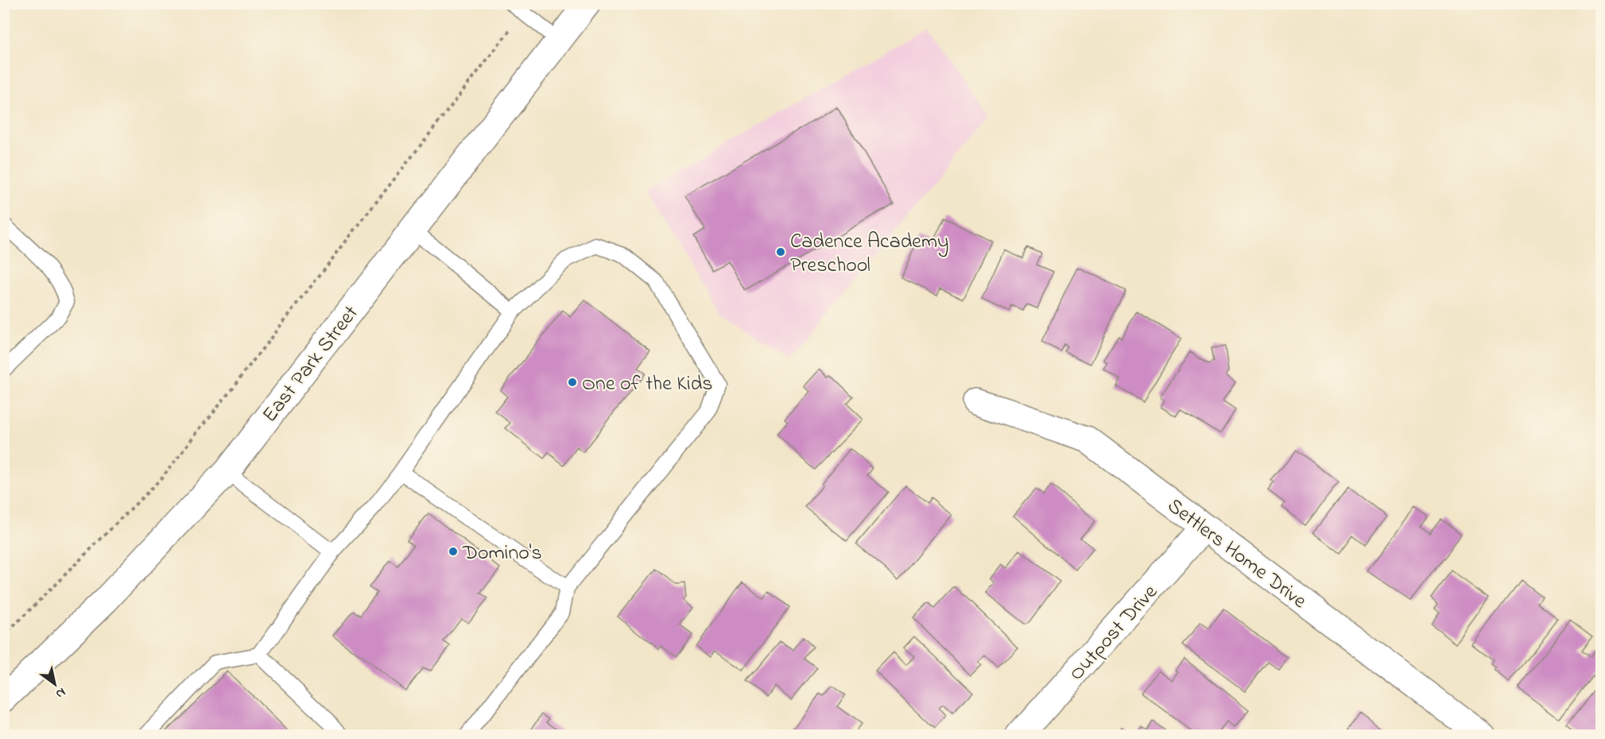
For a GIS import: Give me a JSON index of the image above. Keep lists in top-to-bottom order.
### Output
{
  "streets": {
    "street": ["East Park Street", "Settlers Home Drive", "Outpost Drive"]
  },
  "crossings": [
    ["Settlers Home Drive", "Outpost Drive"]
  ],
  "places": ["Cadence Academy Preschool", "One of the Kids", "Domino's"],
  "north": "bottom right"
}
